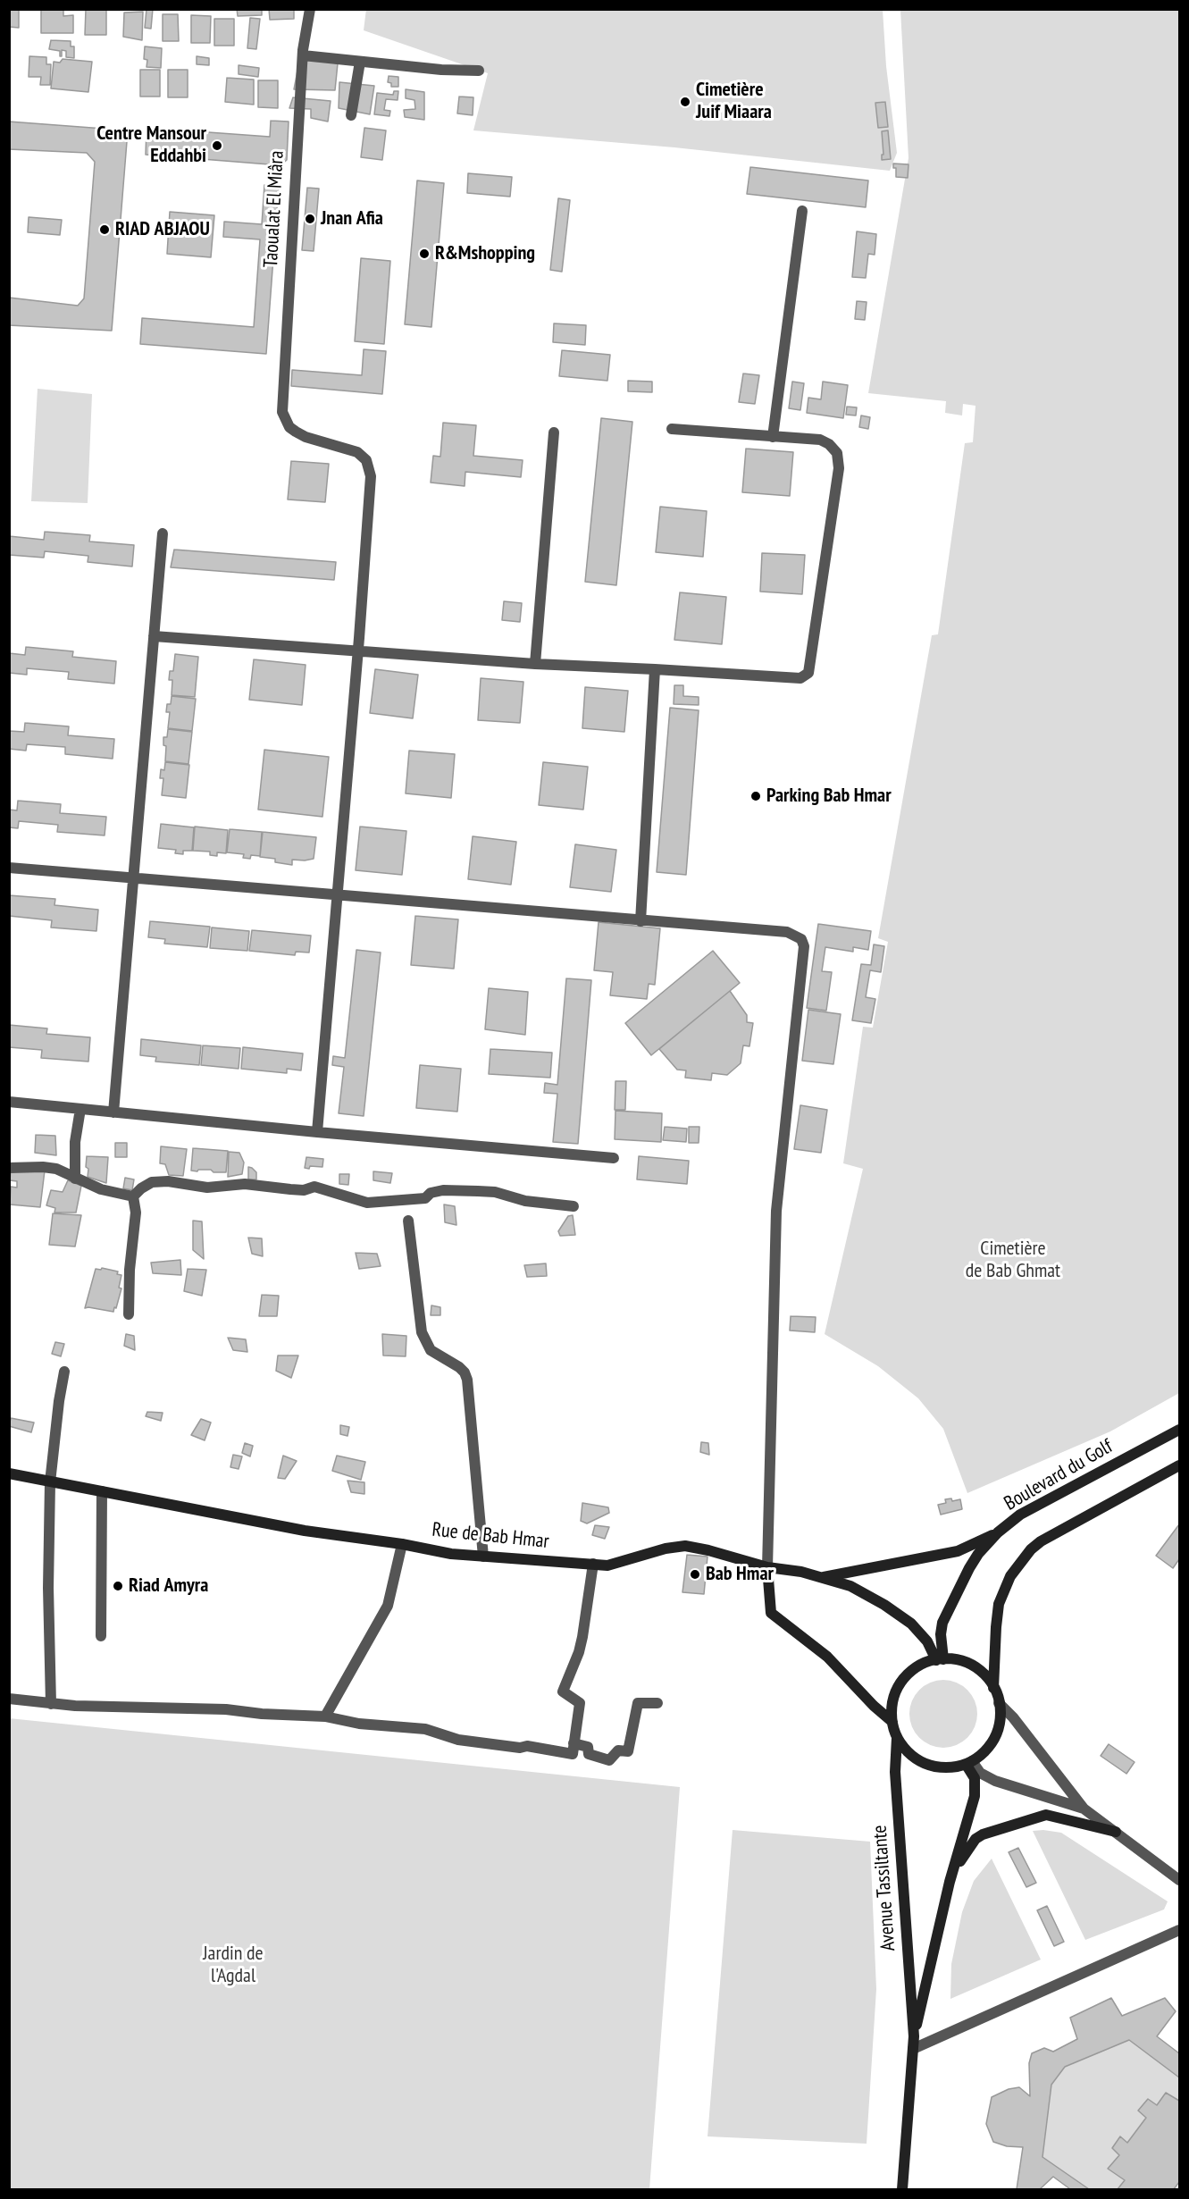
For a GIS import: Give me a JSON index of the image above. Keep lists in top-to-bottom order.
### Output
{
  "streets": {
    "main road": ["Boulevard du Golf", "Rue de Bab Hmar", "Avenue Tassiltante"],
    "street": ["Taoualat El Miâra"]
  },
  "crossings": [
    ["Boulevard du Golf", "Rue de Bab Hmar"],
    ["Boulevard du Golf", "Avenue Tassiltante"],
    ["Rue de Bab Hmar", "Avenue Tassiltante"]
  ],
  "parks": ["Cimetière de Bab Ghmat", "Jardin de l'Agdal"],
  "places": [
    "Cimetière Juif Miaara",
    "Centre Mansour Eddahbi",
    "Jnan Afia",
    "RIAD ABJAOU",
    "R&Mshopping",
    "Parking Bab Hmar",
    "Bab Hmar",
    "Riad Amyra"
  ]
}
